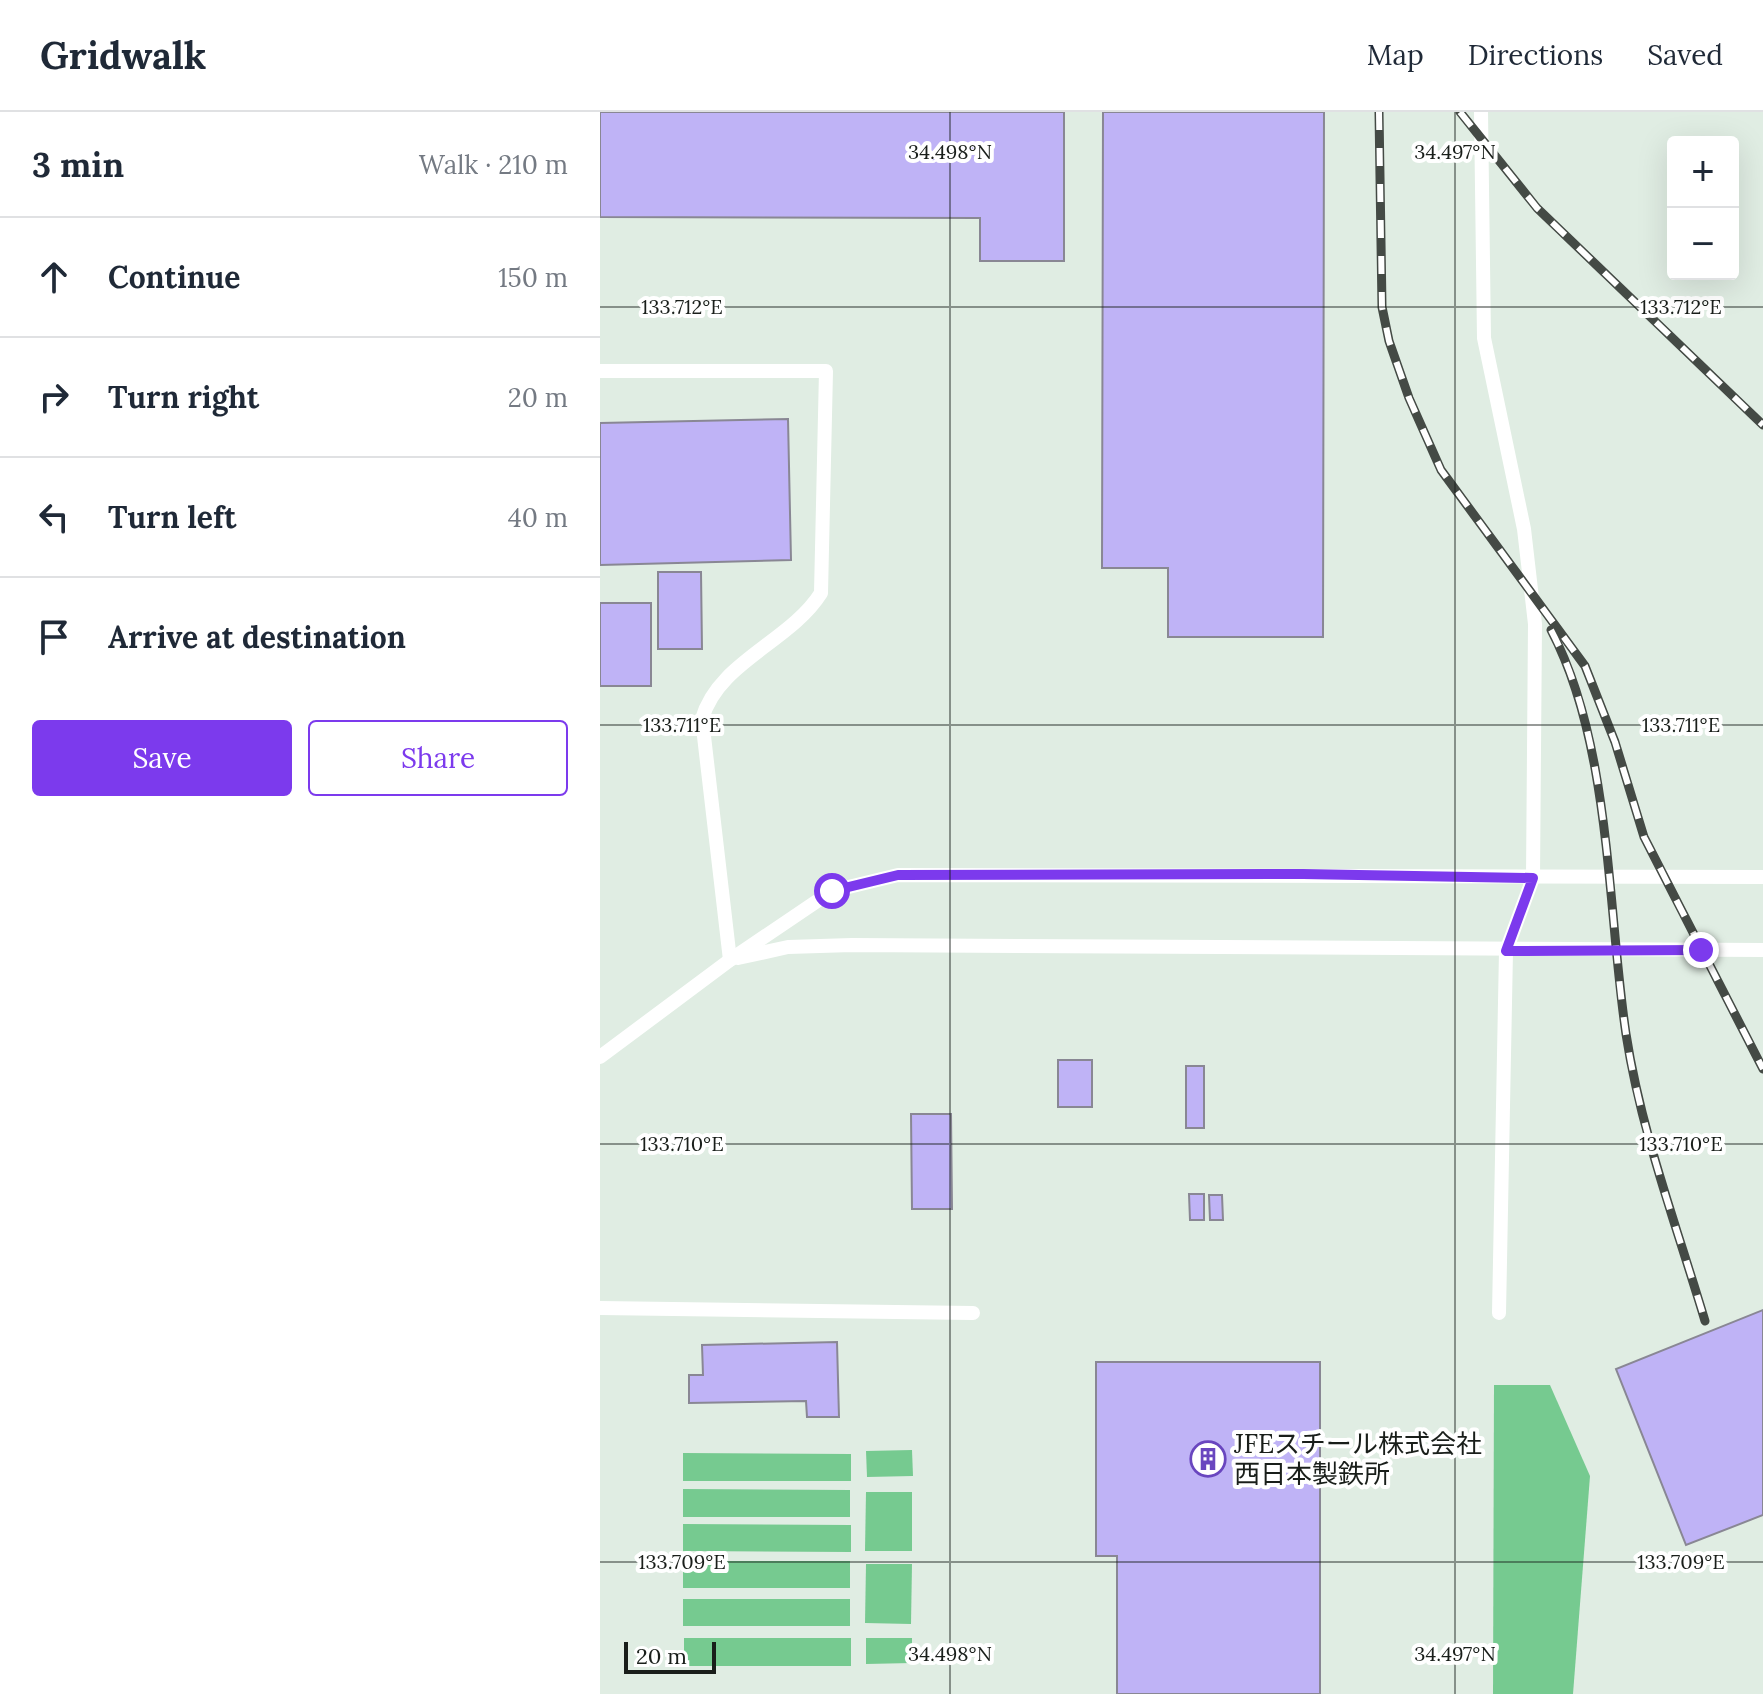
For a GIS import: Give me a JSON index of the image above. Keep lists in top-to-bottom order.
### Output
{
  "places": {
    "building": ["JFEスチール株式会社 西日本製鉄所"]
  },
  "scale_bar": "20 m",
  "page": {
    "header": "Gridwalk",
    "nav": ["Map", "Directions", "Saved"],
    "heading": ["3 min", "Walk · 210 m"],
    "map_buttons": ["+", "−"],
    "list": [
      ["Continue", "150 m"],
      ["Turn right", "20 m"],
      ["Turn left", "40 m"],
      "Arrive at destination"
    ],
    "buttons": ["Save", "Share"],
    "scale": "20 m"
  },
  "coordinates": [
    "34.498°N",
    "34.497°N",
    "133.712°E",
    "133.711°E",
    "133.710°E",
    "133.709°E"
  ]
}
